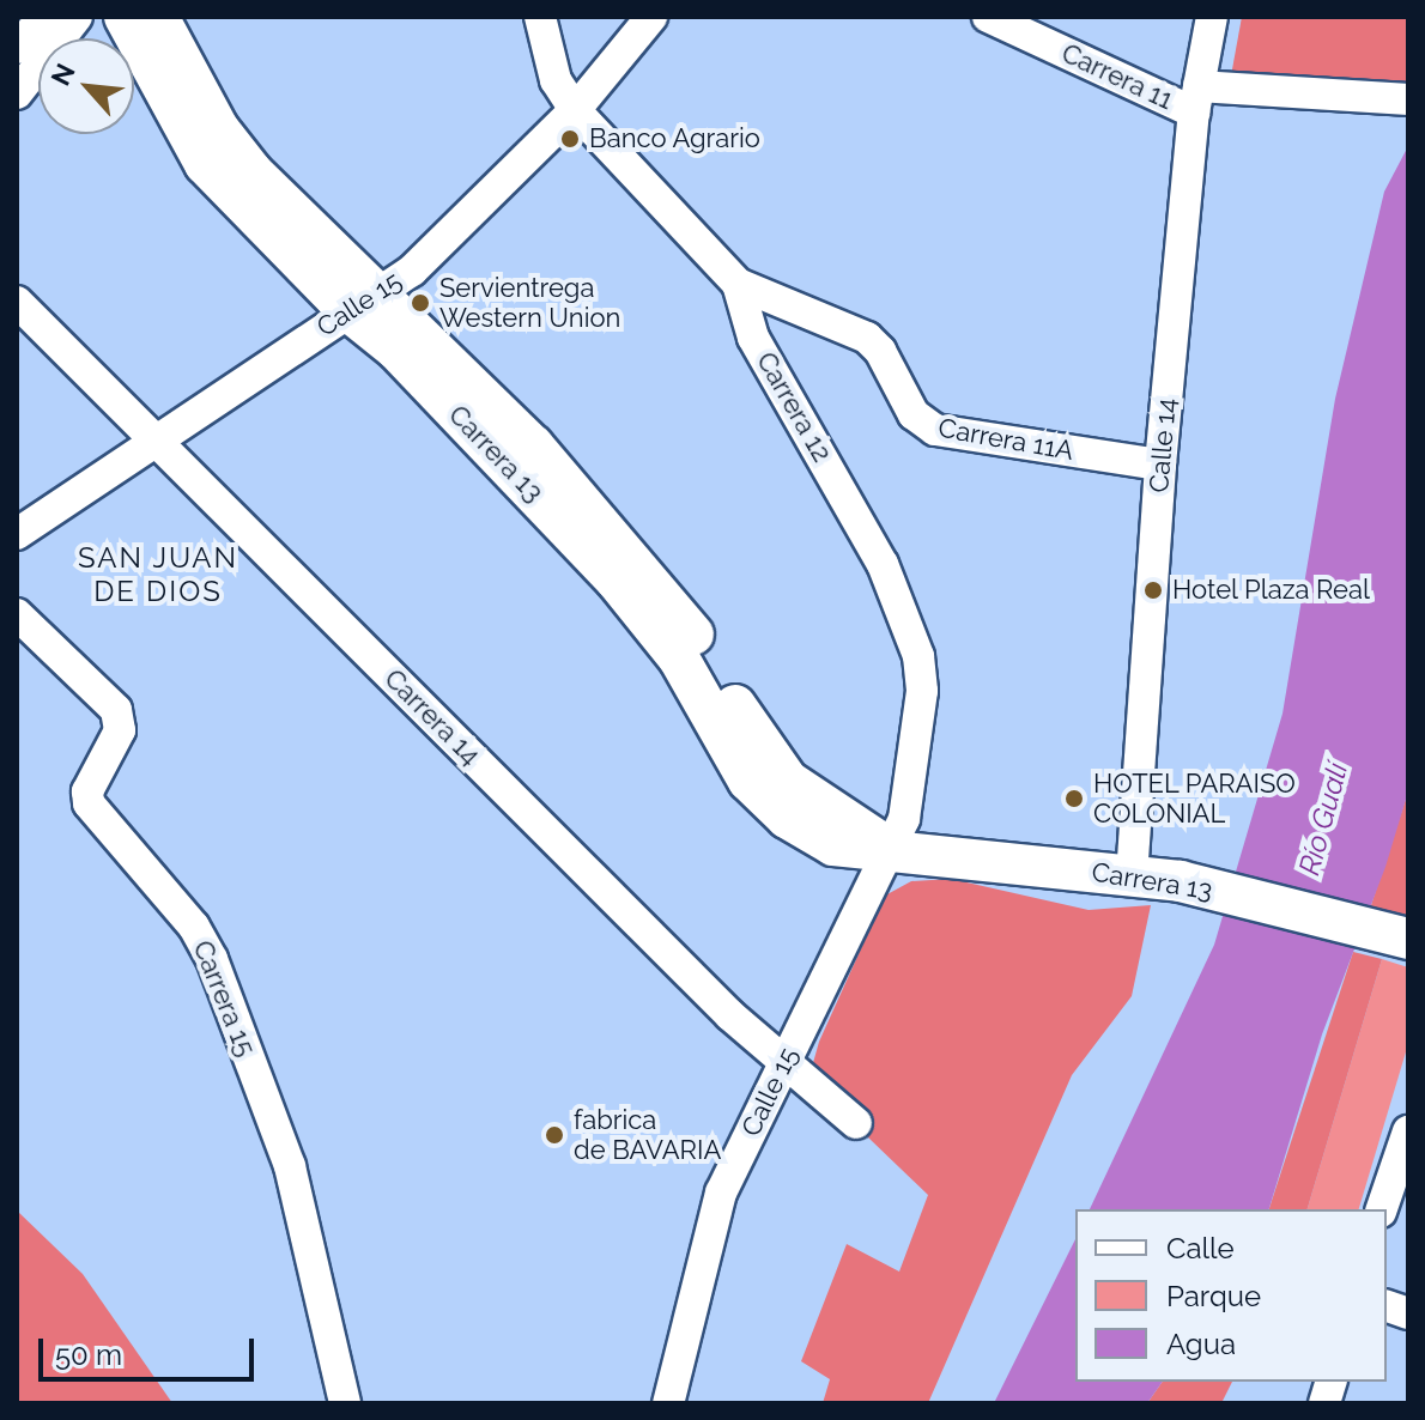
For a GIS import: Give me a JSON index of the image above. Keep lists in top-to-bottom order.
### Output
{
  "streets": {
    "street": [
      "Carrera 11",
      "Calle 15",
      "Carrera 12",
      "Carrera 11A",
      "Calle 14",
      "Carrera 13",
      "Carrera 14",
      "Carrera 15"
    ]
  },
  "crossings": [
    ["Carrera 11", "Calle 14"],
    ["Calle 15", "Carrera 12"],
    ["Calle 15", "Carrera 13"],
    ["Calle 15", "Carrera 14"],
    ["Carrera 12", "Carrera 11A"],
    ["Carrera 12", "Carrera 13"],
    ["Carrera 11A", "Calle 14"],
    ["Calle 14", "Carrera 13"]
  ],
  "districts": ["SAN JUAN DE DIOS"],
  "water": ["Río Gualí"],
  "places": [
    "Banco Agrario",
    "Servientrega Western Union",
    "Hotel Plaza Real",
    "HOTEL PARAISO COLONIAL",
    "fabrica de BAVARIA"
  ],
  "legend": ["Calle", "Parque", "Agua"],
  "scale_bar": "50 m",
  "north": "top left"
}
